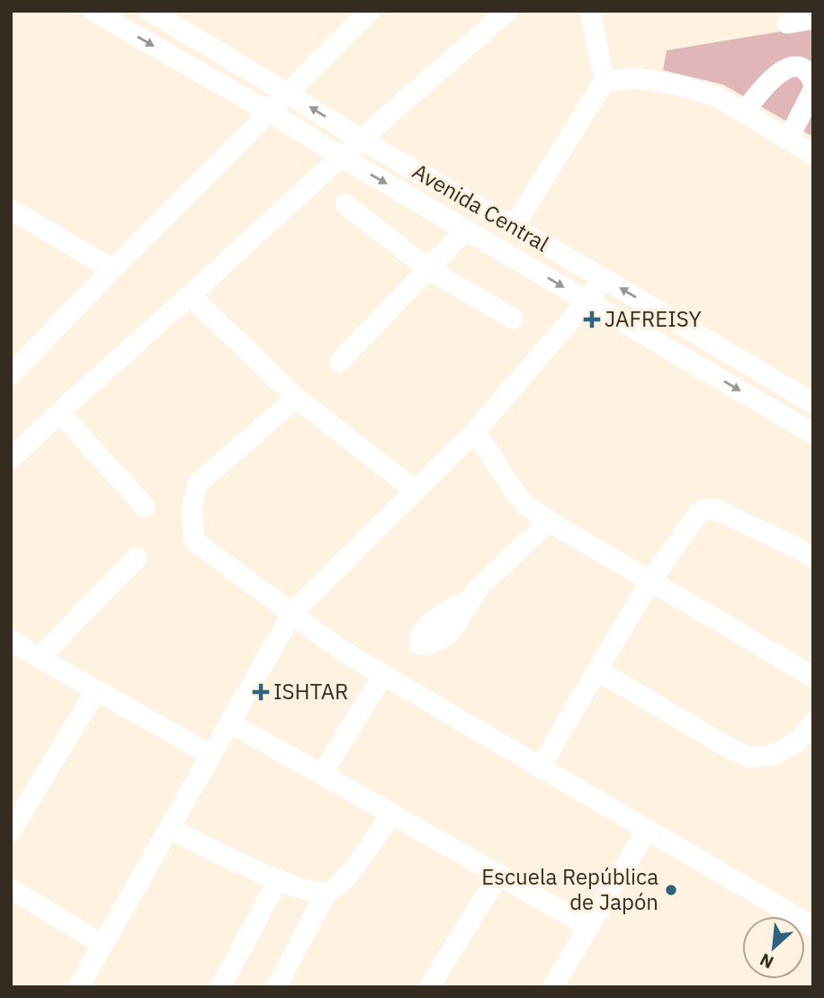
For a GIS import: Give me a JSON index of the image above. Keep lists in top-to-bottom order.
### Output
{
  "streets": {
    "street": ["Avenida Central"]
  },
  "places": {
    "health": ["JAFREISY", "ISHTAR"],
    "other": ["Escuela República de Japón"]
  },
  "north": "bottom left"
}
